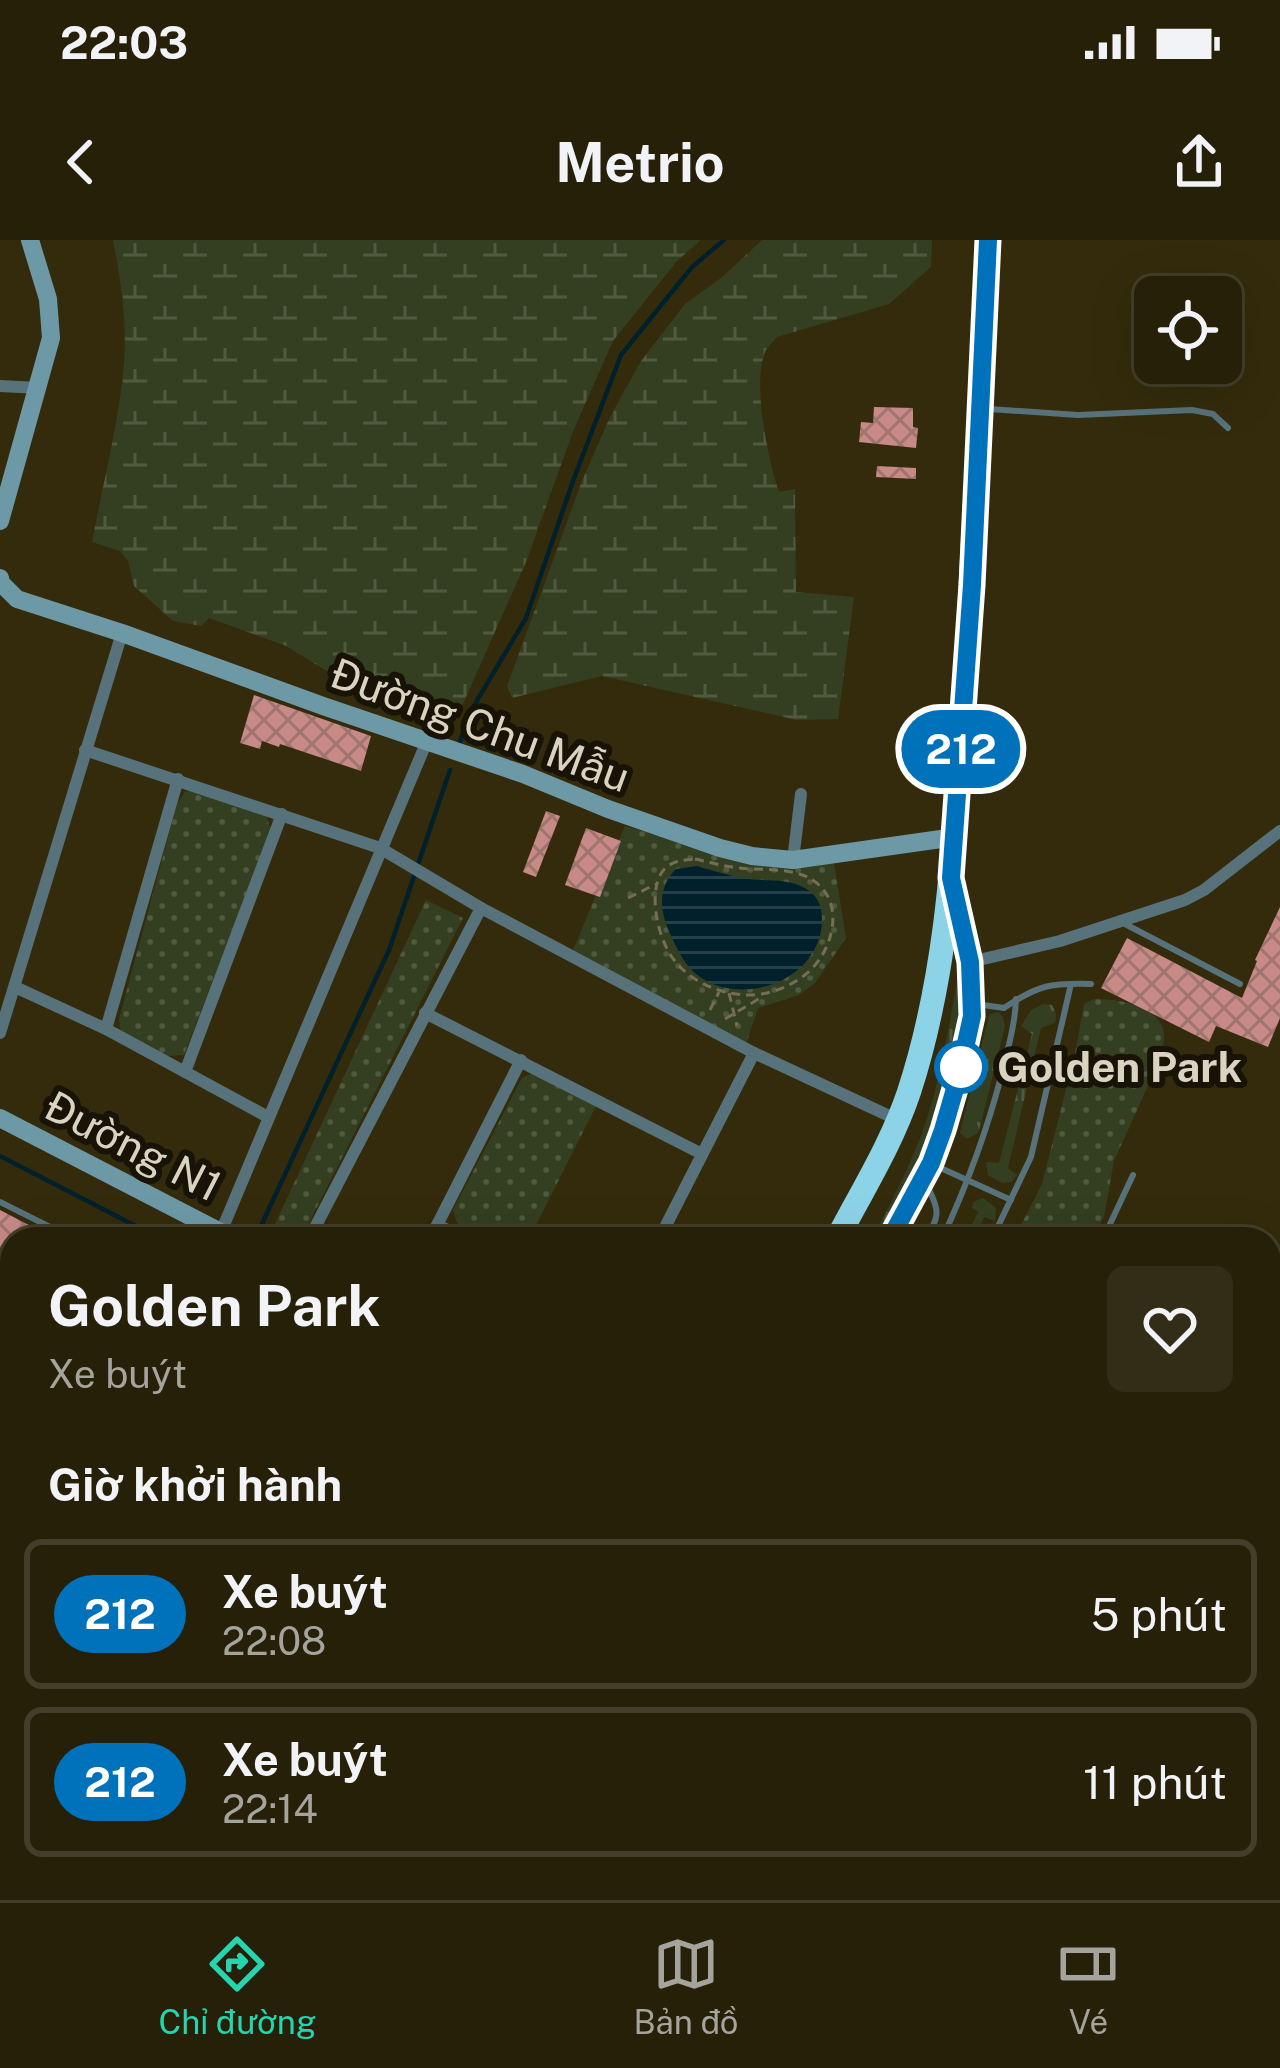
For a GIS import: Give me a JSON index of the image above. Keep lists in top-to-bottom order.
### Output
{
  "streets": {
    "street": ["Đường Chu Mẫu", "Đường N1"]
  },
  "places": ["Golden Park"],
  "lines": ["bus line 212"],
  "page": {
    "status": "22:03",
    "header": "Metrio",
    "on_map": "212",
    "heading": [
      ["Golden Park", "Xe buýt"],
      "Giờ khởi hành"
    ],
    "list": [
      {
        "mark": "212",
        "name": "Xe buýt",
        "note": "22:08",
        "value": "5 phút"
      },
      {
        "mark": "212",
        "name": "Xe buýt",
        "note": "22:14",
        "value": "11 phút"
      }
    ],
    "tabs": ["Chỉ đường", "Bản đồ", "Vé"]
  }
}
